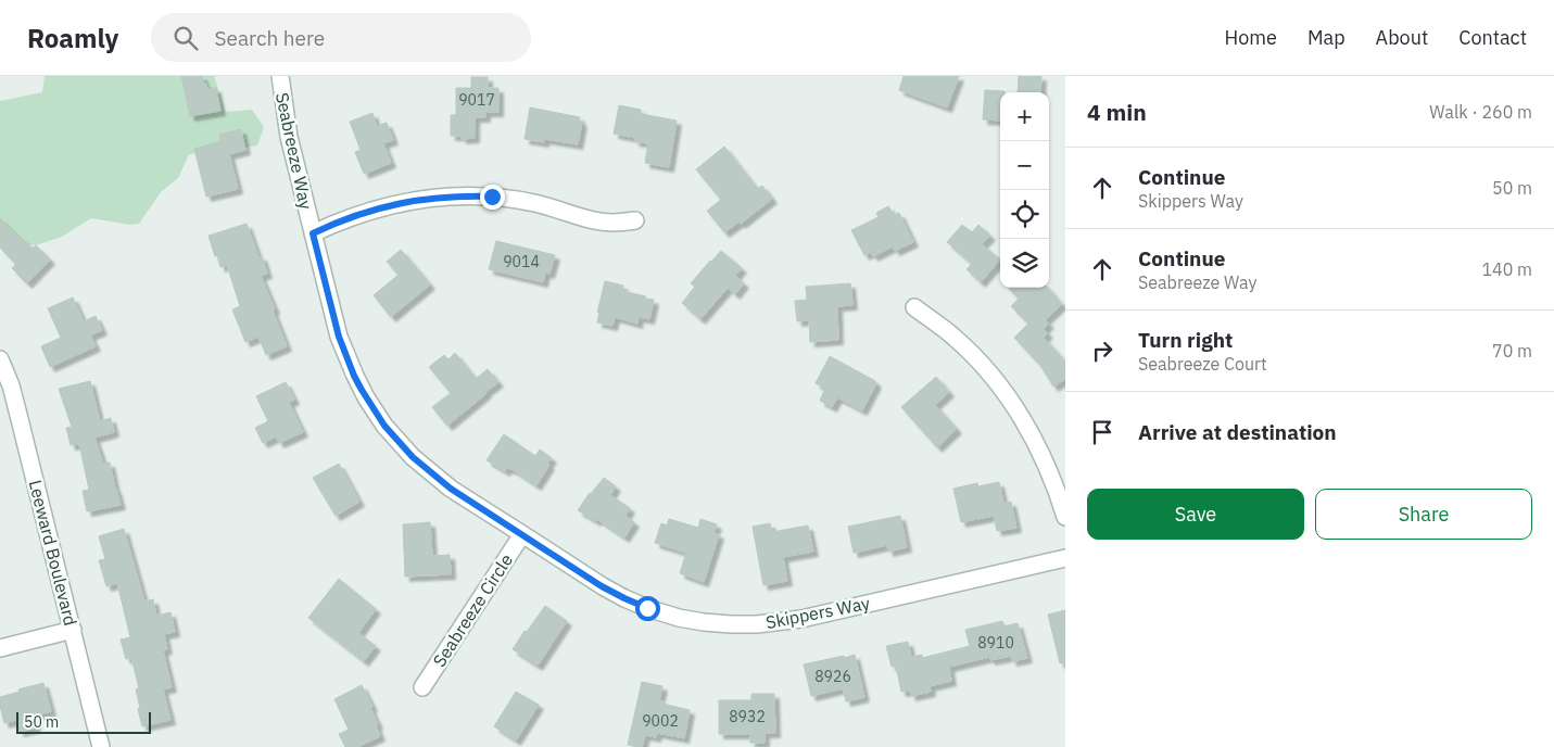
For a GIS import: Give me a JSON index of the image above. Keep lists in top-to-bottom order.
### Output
{
  "streets": {
    "street": [
      "Seabreeze Way",
      "Leeward Boulevard",
      "Seabreeze Circle",
      "Skippers Way"
    ]
  },
  "crossings": [
    ["Seabreeze Way", "Seabreeze Circle"],
    ["Seabreeze Way", "Skippers Way"],
    ["Seabreeze Circle", "Skippers Way"]
  ],
  "house_numbers": [
    "9017",
    "9014",
    "8910",
    "8926",
    "8932",
    "9002"
  ],
  "scale_bar": "50 m",
  "page": {
    "header": "Roamly",
    "search": "Search here",
    "nav": [
      "Home",
      "Map",
      "About",
      "Contact"
    ],
    "heading": ["4 min", "Walk · 260 m"],
    "map_buttons": ["+", "−"],
    "list": [
      ["Continue", "Skippers Way", "50 m"],
      ["Continue", "Seabreeze Way", "140 m"],
      ["Turn right", "Seabreeze Court", "70 m"],
      "Arrive at destination"
    ],
    "buttons": ["Save", "Share"],
    "scale": "50 m"
  }
}
